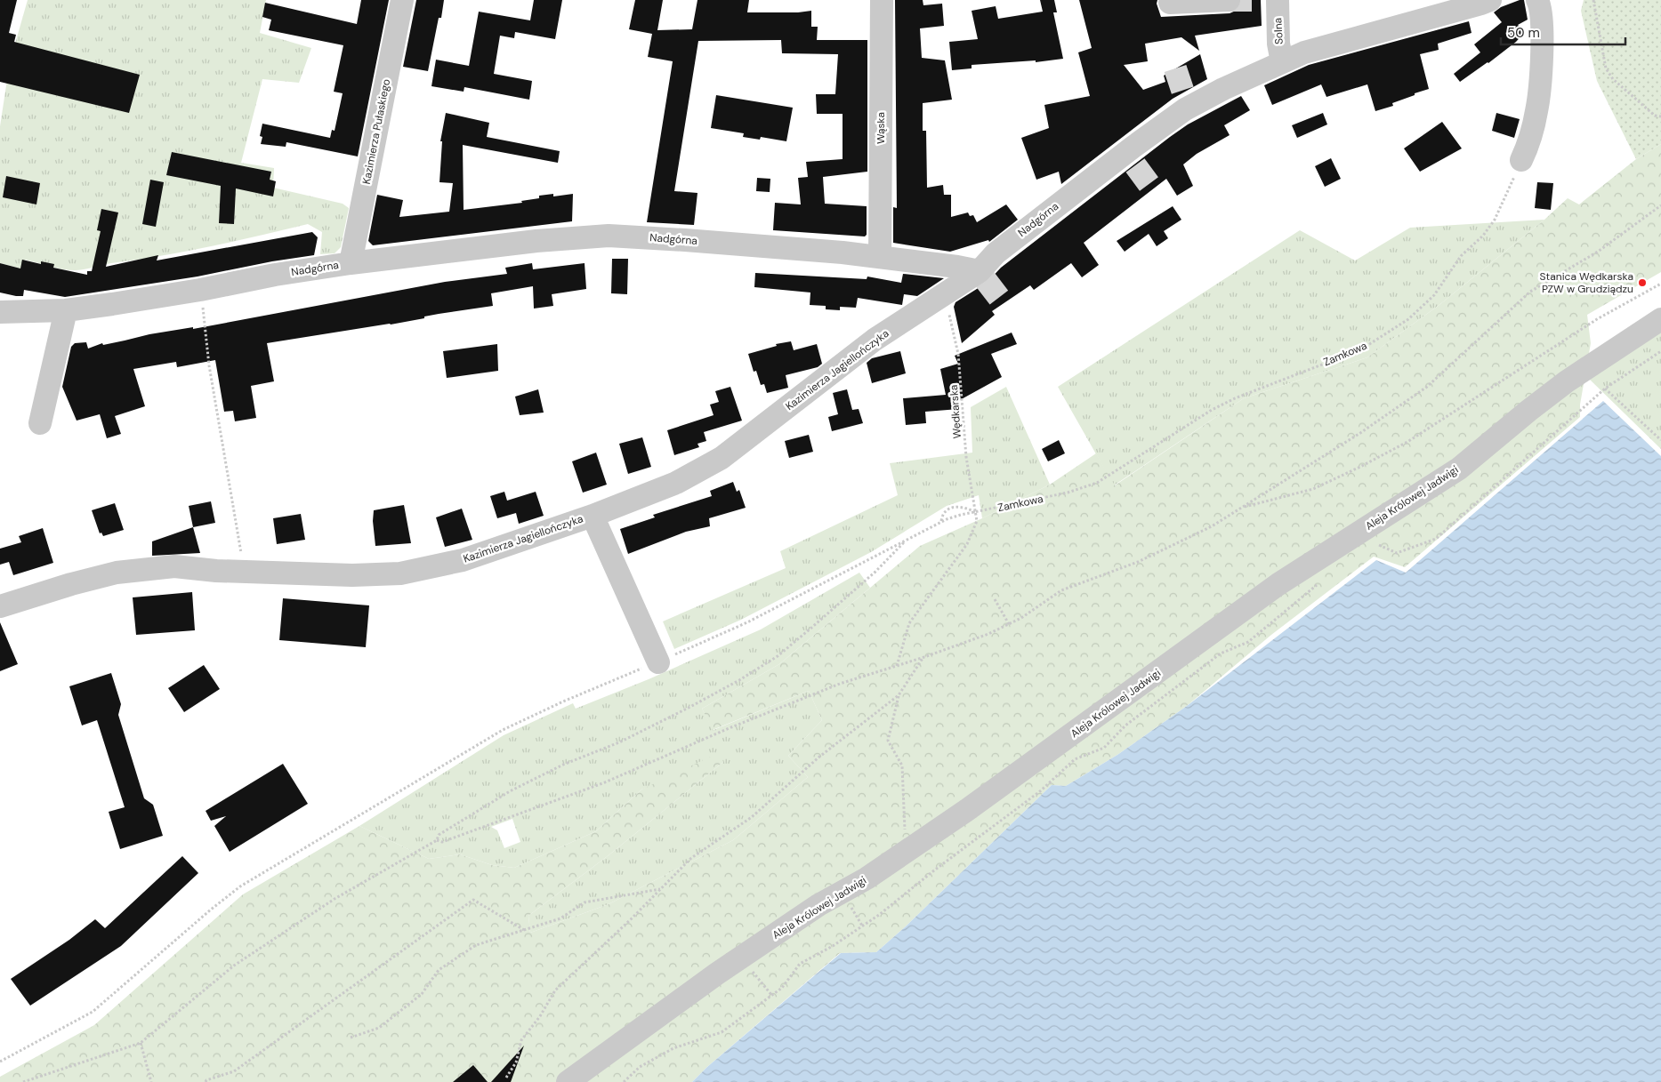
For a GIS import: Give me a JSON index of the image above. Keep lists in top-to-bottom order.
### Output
{
  "streets": {
    "street": [
      "Solna",
      "Wąska",
      "Kazimierza Pułaskiego",
      "Nadgórna",
      "Kazimierza Jagiellończyka",
      "Aleja Królowej Jadwigi"
    ],
    "path": ["Zamkowa", "Wędkarska"]
  },
  "crossings": [
    ["Solna", "Nadgórna"],
    ["Wąska", "Nadgórna"],
    ["Kazimierza Pułaskiego", "Nadgórna"],
    ["Nadgórna", "Kazimierza Jagiellończyka"],
    ["Zamkowa", "Wędkarska"]
  ],
  "places": ["Stanica Wędkarska PZW w Grudziądzu"],
  "scale_bar": "50 m"
}
